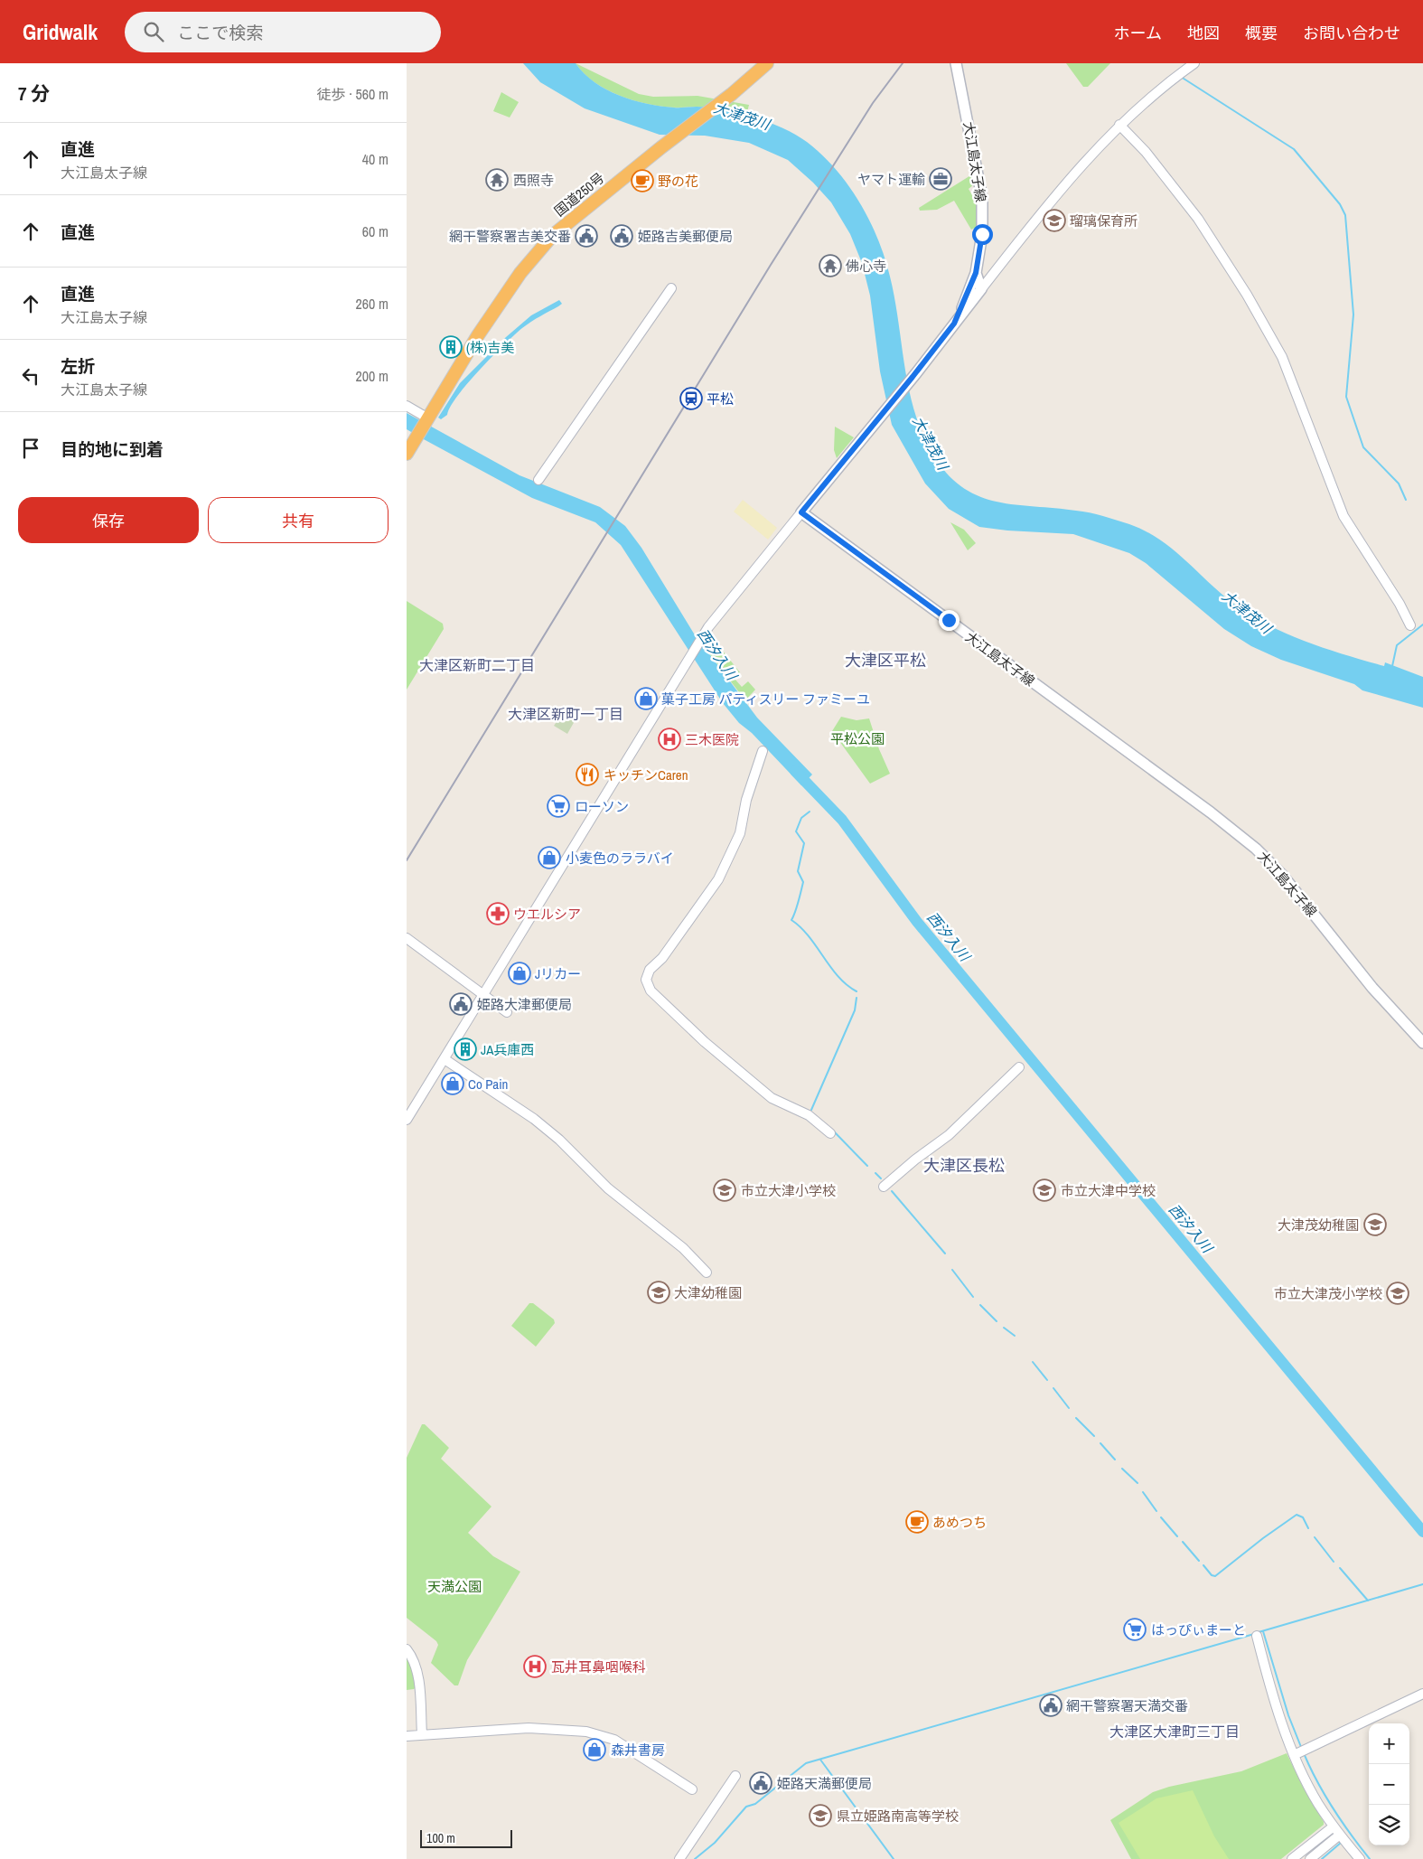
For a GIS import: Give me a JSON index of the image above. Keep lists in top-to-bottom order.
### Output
{
  "streets": {
    "highway": ["国道250号"],
    "main road": ["大江島太子線"]
  },
  "districts": [
    "大津区平松",
    "大津区新町二丁目",
    "大津区新町一丁目",
    "大津区長松",
    "大津区大津町三丁目"
  ],
  "water": ["大津茂川", "西汐入川"],
  "parks": ["平松公園", "天満公園"],
  "places": {
    "office": ["ヤマト運輸"],
    "temple": ["西照寺", "佛心寺"],
    "cafe": ["野の花", "あめつち"],
    "school or university": [
      "瑠璃保育所",
      "市立大津小学校",
      "市立大津中学校",
      "大津茂幼稚園",
      "大津幼稚園",
      "市立大津茂小学校",
      "県立姫路南高等学校"
    ],
    "public building": [
      "網干警察署吉美交番",
      "姫路吉美郵便局",
      "姫路大津郵便局",
      "網干警察署天満交番",
      "姫路天満郵便局"
    ],
    "building": ["(株)吉美", "JA兵庫西"],
    "station": ["平松"],
    "shop": [
      "菓子工房 パティスリー ファミーユ",
      "小麦色のララバイ",
      "Jリカー",
      "Co Pain",
      "森井書房"
    ],
    "hospital": ["三木医院", "瓦井耳鼻咽喉科"],
    "restaurant": ["キッチンCaren"],
    "supermarket": ["ローソン", "はっぴぃまーと"],
    "pharmacy": ["ウエルシア"]
  },
  "scale_bar": "100 m",
  "page": {
    "header": "Gridwalk",
    "search": "ここで検索",
    "nav": [
      "ホーム",
      "地図",
      "概要",
      "お問い合わせ"
    ],
    "heading": ["7 分", "徒歩 · 560 m"],
    "list": [
      ["直進", "大江島太子線", "40 m"],
      ["直進", "60 m"],
      ["直進", "大江島太子線", "260 m"],
      ["左折", "大江島太子線", "200 m"],
      "目的地に到着"
    ],
    "buttons": ["保存", "共有"],
    "map_buttons": ["+", "−"],
    "scale": "100 m"
  }
}
